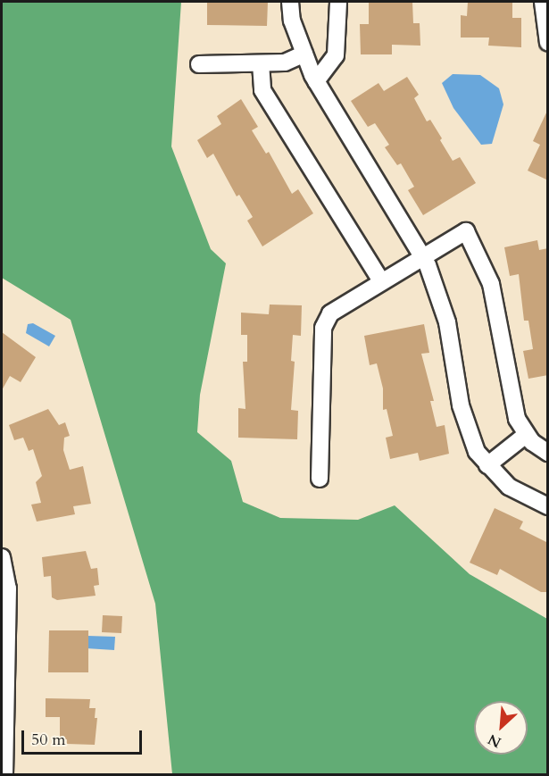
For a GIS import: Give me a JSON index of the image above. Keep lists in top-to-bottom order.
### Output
{
  "scale_bar": "50 m",
  "north": "bottom left"
}
